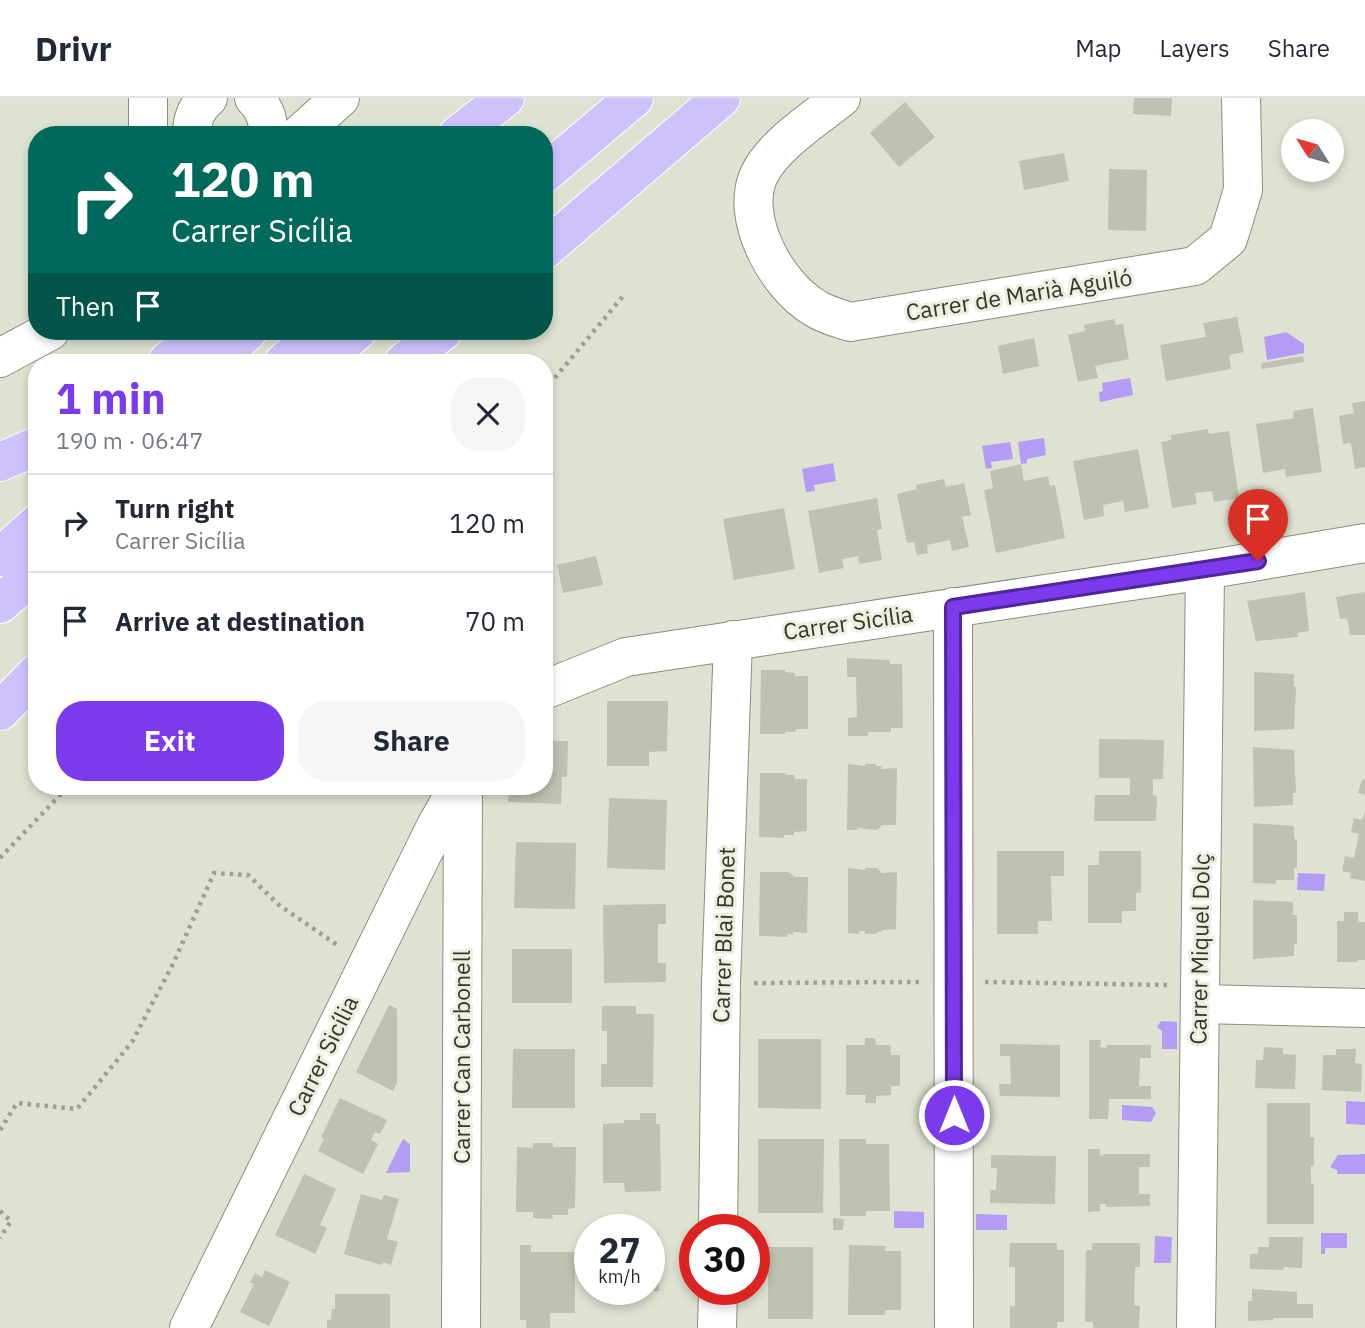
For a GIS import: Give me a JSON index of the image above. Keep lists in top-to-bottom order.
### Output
{
  "streets": {
    "street": [
      "Carrer de Marià Aguiló",
      "Carrer Sicília",
      "Carrer Blai Bonet",
      "Carrer Miquel Dolç",
      "Carrer Can Carbonell"
    ]
  },
  "crossings": [
    ["Carrer Sicília", "Carrer Blai Bonet"],
    ["Carrer Sicília", "Carrer Miquel Dolç"]
  ],
  "north": "top left",
  "page": {
    "header": "Drivr",
    "nav": ["Map", "Layers", "Share"],
    "turn": ["120 m", "Carrer Sicília"],
    "then": "Then",
    "heading": ["1 min", "190 m · 06:47"],
    "list": [
      {
        "name": "Turn right",
        "note": "Carrer Sicília",
        "value": "120 m"
      },
      {
        "name": "Arrive at destination",
        "value": "70 m"
      }
    ],
    "buttons": ["Exit", "Share"],
    "speed": "27 km/h",
    "limit": "30"
  }
}
